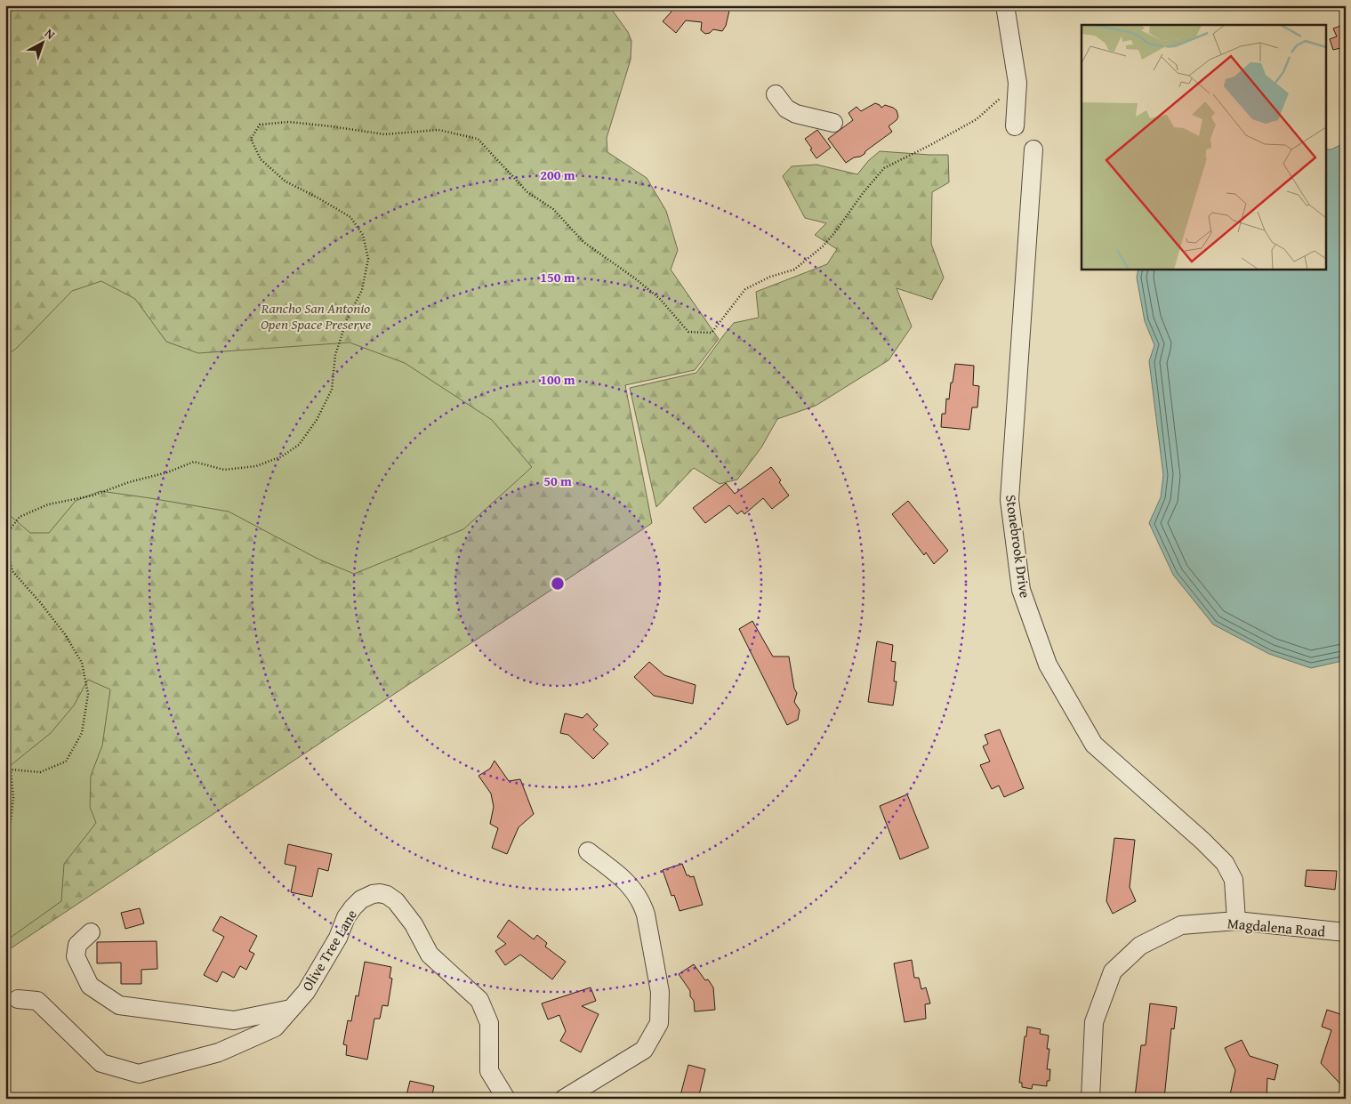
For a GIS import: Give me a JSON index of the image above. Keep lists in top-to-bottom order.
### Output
{
  "streets": {
    "street": ["Stonebrook Drive", "Magdalena Road", "Olive Tree Lane"]
  },
  "crossings": [
    ["Stonebrook Drive", "Magdalena Road"]
  ],
  "parks": ["Rancho San Antonio Open Space Preserve"],
  "north": "top right",
  "rings": [
    "200 m",
    "150 m",
    "100 m",
    "50 m"
  ]
}
